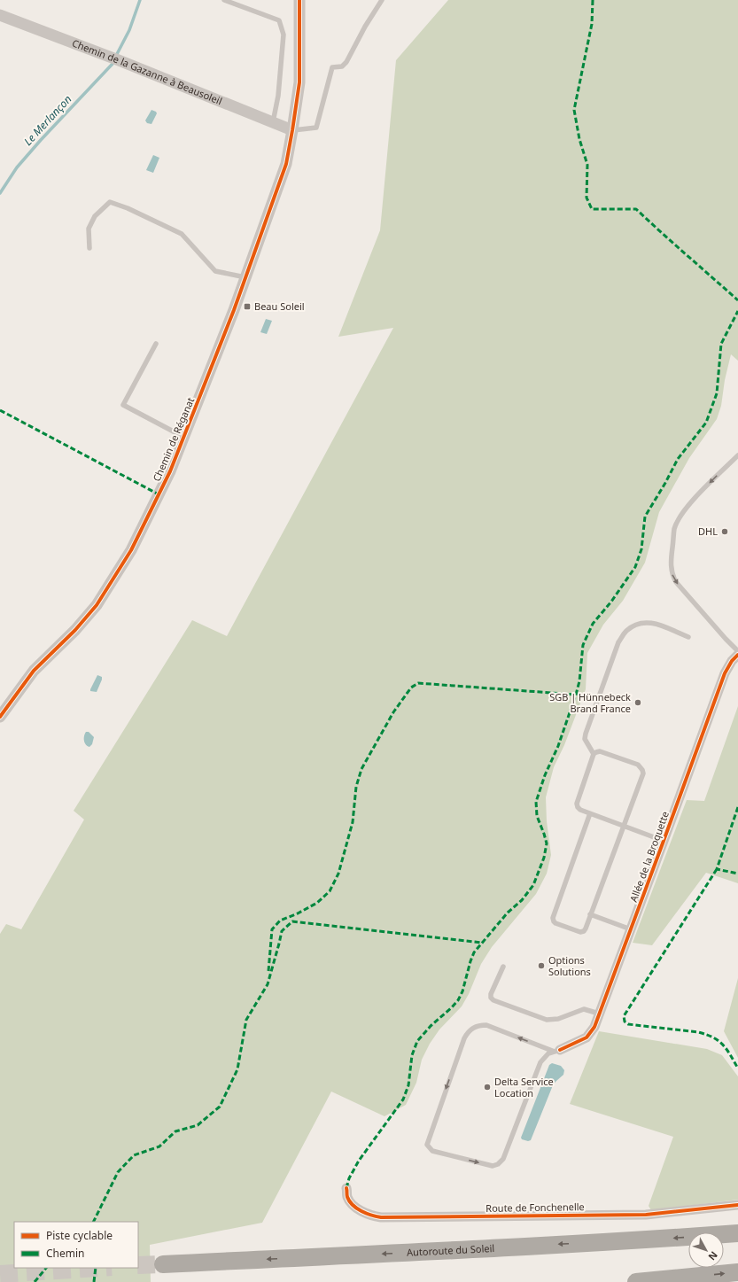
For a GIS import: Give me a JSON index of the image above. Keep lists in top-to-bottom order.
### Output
{
  "streets": {
    "highway": ["Autoroute du Soleil"],
    "street": [
      "Chemin de la Gazanne à Beausoleil",
      "Chemin de Réganat",
      "Allée de la Broquette",
      "Route de Fonchenelle"
    ]
  },
  "crossings": [
    ["Chemin de la Gazanne à Beausoleil", "Chemin de Réganat"]
  ],
  "one_way": ["Autoroute du Soleil"],
  "water": ["Le Merlançon"],
  "places": {
    "transit": ["Beau Soleil"],
    "other": [
      "DHL",
      "SGB | Hünnebeck Brand France",
      "Options Solutions",
      "Delta Service Location"
    ]
  },
  "legend": ["Piste cyclable", "Chemin"],
  "north": "bottom right"
}
